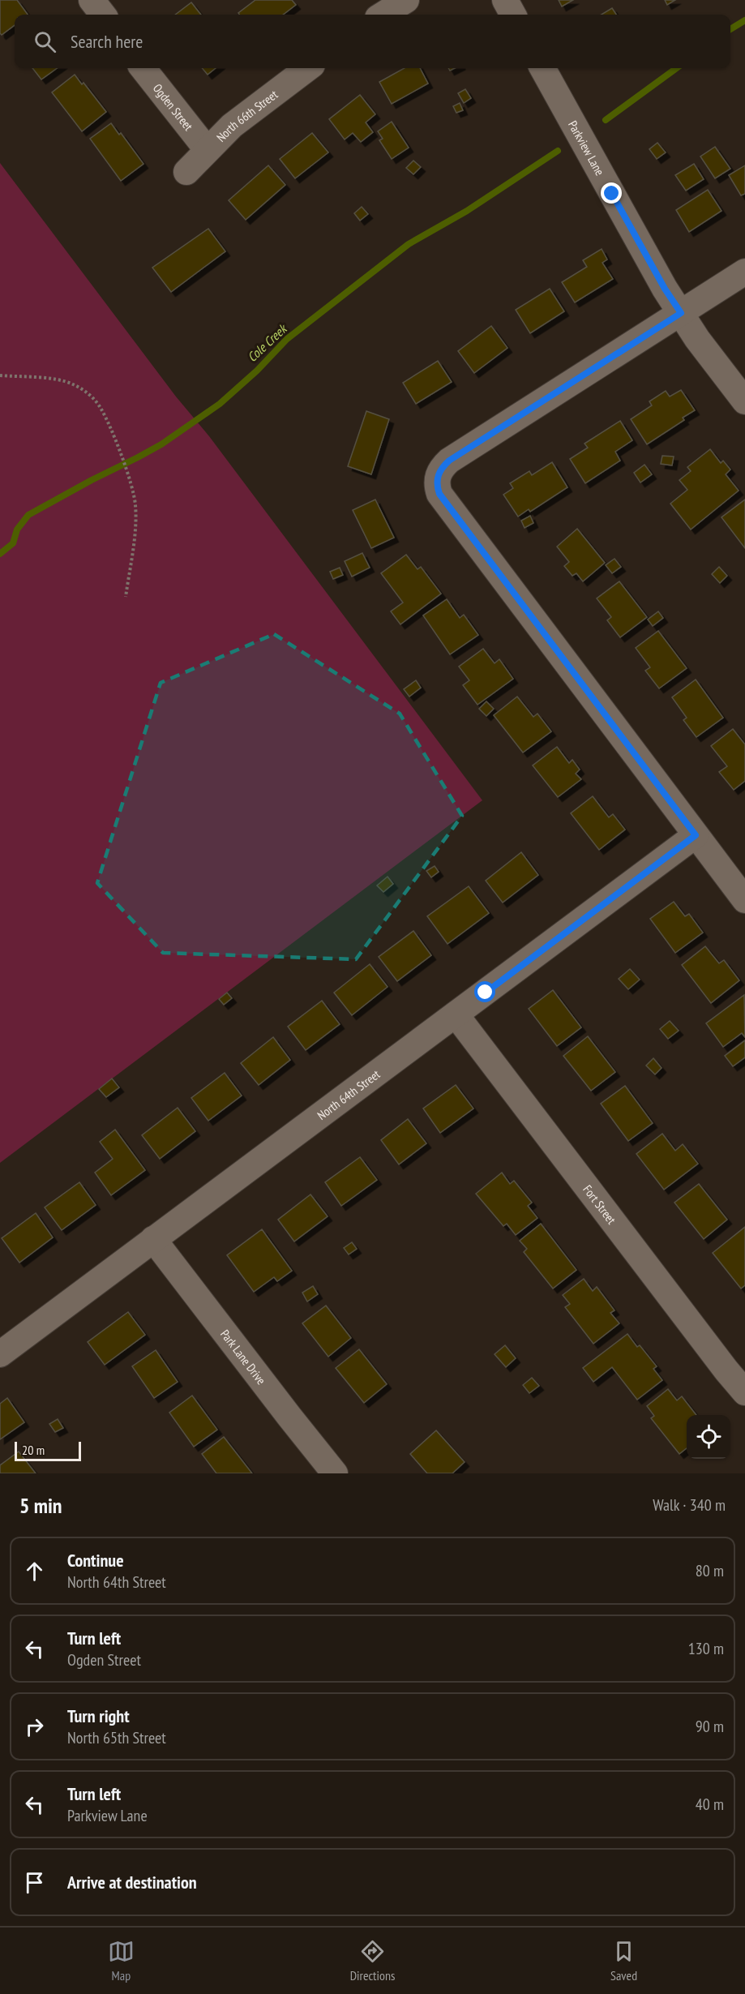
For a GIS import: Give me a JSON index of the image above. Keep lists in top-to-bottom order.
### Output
{
  "streets": {
    "street": [
      "Ogden Street",
      "North 66th Street",
      "Parkview Lane",
      "North 64th Street",
      "Fort Street",
      "Park Lane Drive"
    ]
  },
  "crossings": [
    ["Ogden Street", "North 66th Street"],
    ["North 64th Street", "Fort Street"],
    ["North 64th Street", "Park Lane Drive"]
  ],
  "water": ["Cole Creek"],
  "scale_bar": "20 m",
  "page": {
    "search": "Search here",
    "scale": "20 m",
    "heading": ["5 min", "Walk · 340 m"],
    "list": [
      ["Continue", "North 64th Street", "80 m"],
      ["Turn left", "Ogden Street", "130 m"],
      ["Turn right", "North 65th Street", "90 m"],
      ["Turn left", "Parkview Lane", "40 m"],
      "Arrive at destination"
    ],
    "nav": ["Map", "Directions", "Saved"]
  }
}
